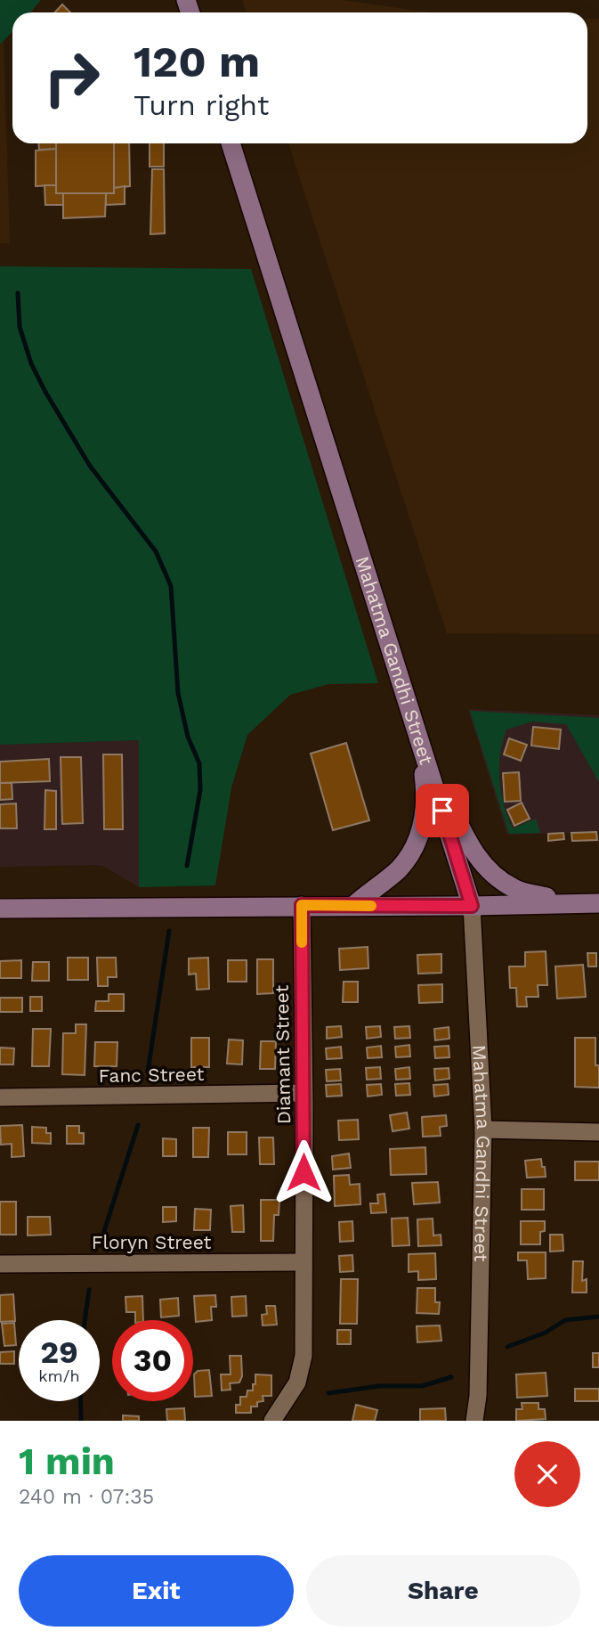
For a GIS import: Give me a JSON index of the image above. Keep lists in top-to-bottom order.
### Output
{
  "streets": {
    "street": [
      "Mahatma Gandhi Street",
      "Diamant Street",
      "Fanc Street",
      "Floryn Street"
    ]
  },
  "crossings": [
    ["Diamant Street", "Fanc Street"],
    ["Diamant Street", "Floryn Street"]
  ],
  "page": {
    "turn": ["120 m", "Turn right"],
    "speed": "29 km/h",
    "limit": "30",
    "heading": ["1 min", "240 m · 07:35"],
    "buttons": ["Exit", "Share"]
  }
}
